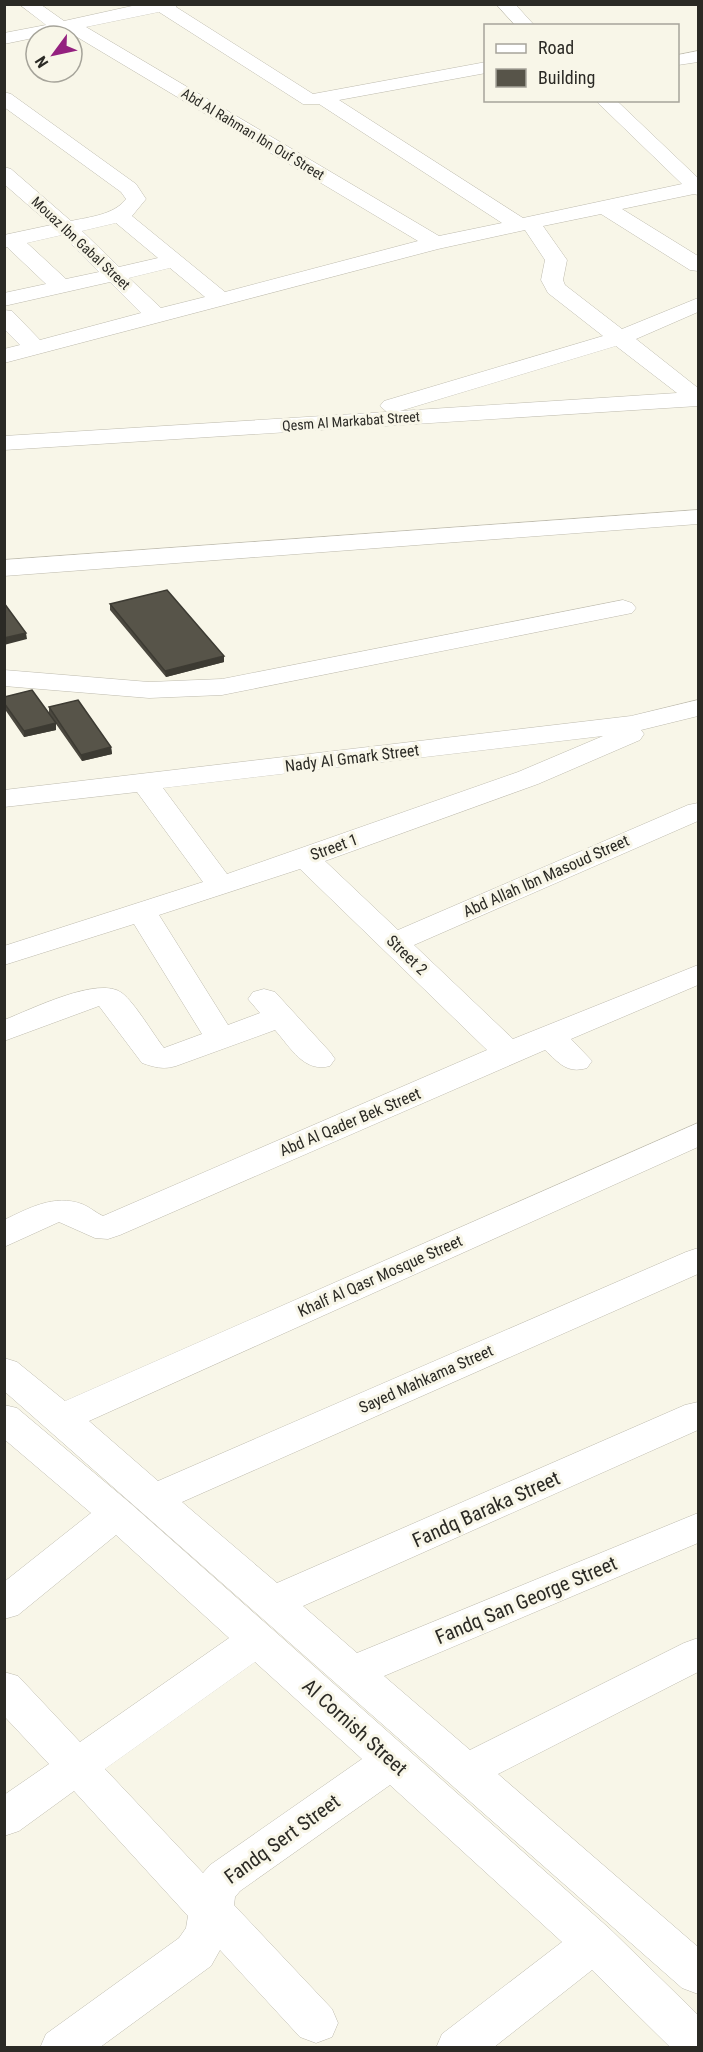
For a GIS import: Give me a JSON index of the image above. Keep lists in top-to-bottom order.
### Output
{
  "streets": {
    "street": [
      "Abd Al Rahman Ibn Ouf Street",
      "Mouaz Ibn Gabal Street",
      "Qesm Al Markabat Street",
      "Nady Al Gmark Street",
      "Street 1",
      "Abd Allah Ibn Masoud Street",
      "Street 2",
      "Abd Al Qader Bek Street",
      "Khalf Al Qasr Mosque Street",
      "Sayed Mahkama Street",
      "Fandq Baraka Street",
      "Fandq San George Street",
      "Al Cornish Street",
      "Fandq Sert Street"
    ]
  },
  "crossings": [
    ["Nady Al Gmark Street", "Street 1"],
    ["Street 1", "Street 2"],
    ["Abd Allah Ibn Masoud Street", "Street 2"],
    ["Street 2", "Abd Al Qader Bek Street"],
    ["Al Cornish Street", "Fandq Sert Street"]
  ],
  "legend": ["Road", "Building"],
  "north": "bottom left"
}
